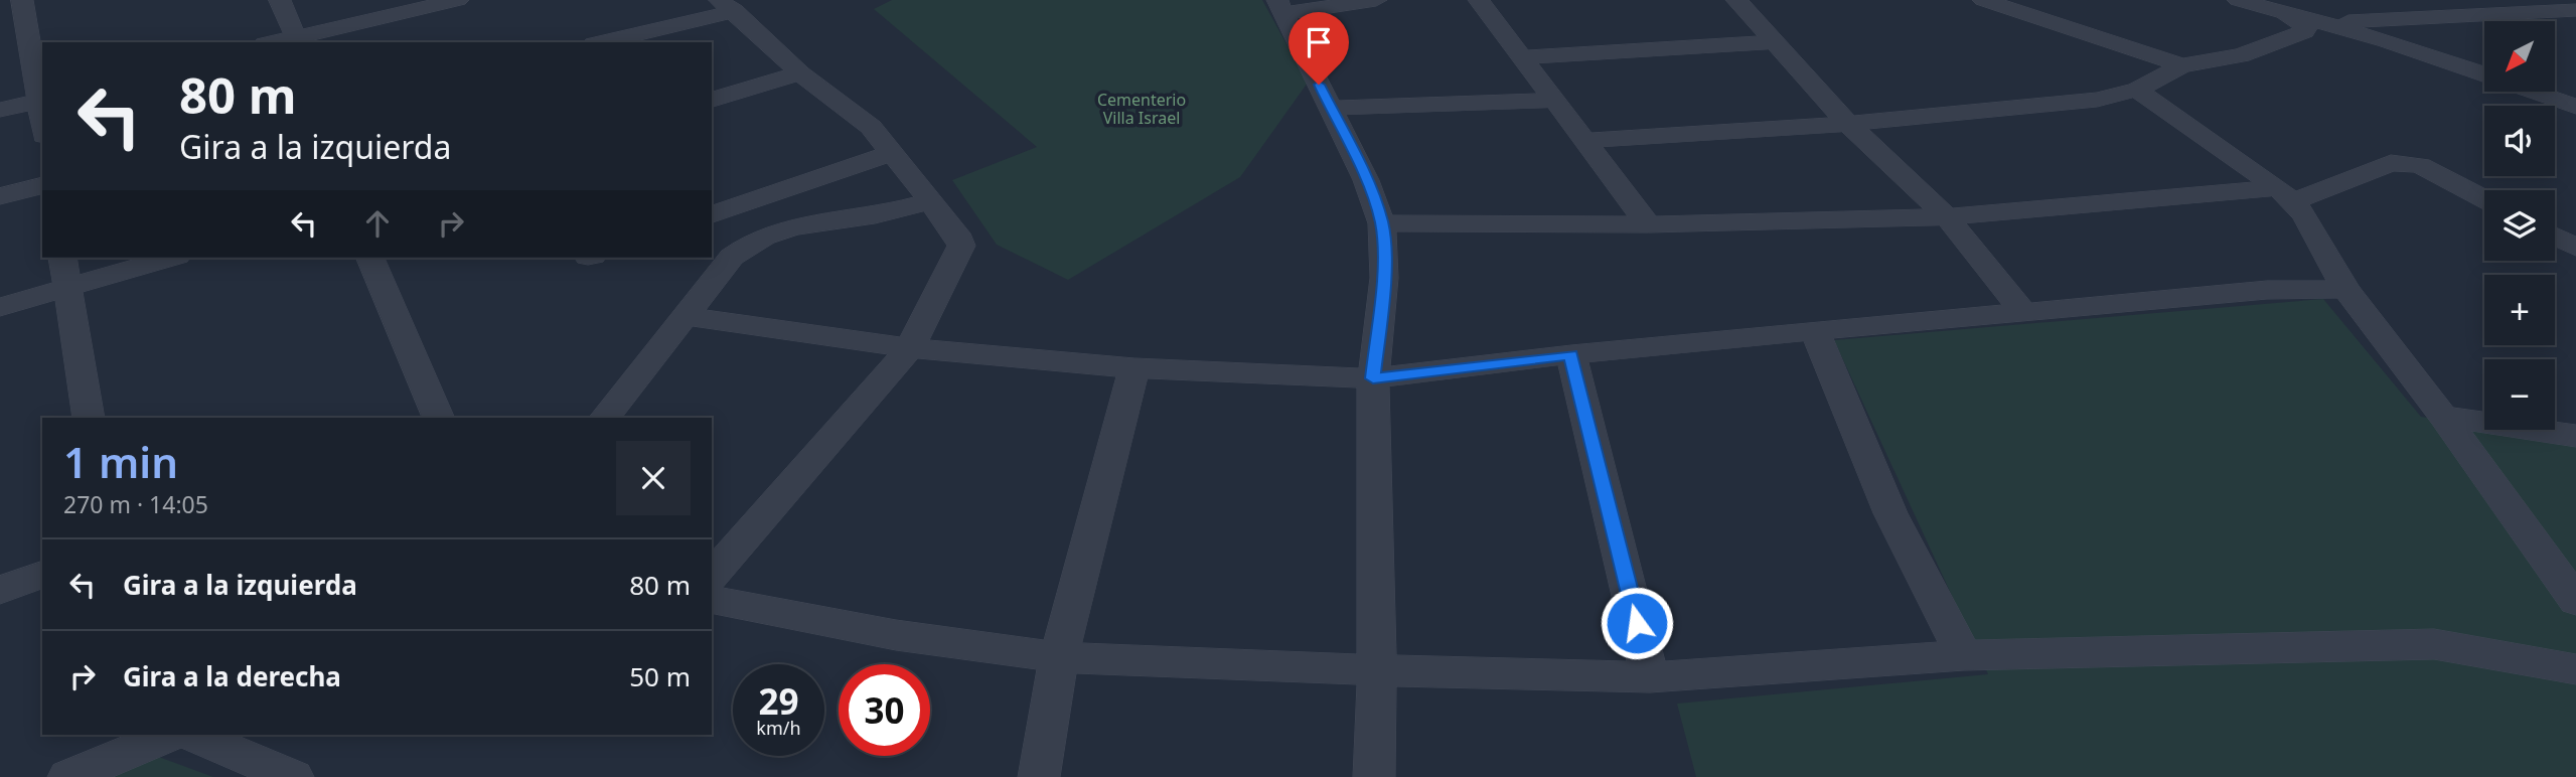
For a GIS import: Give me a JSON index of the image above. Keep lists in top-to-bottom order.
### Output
{
  "parks": ["Cementerio Villa Israel"],
  "north": "bottom left",
  "page": {
    "map_buttons": ["+", "−"],
    "turn": ["80 m", "Gira a la izquierda"],
    "heading": ["1 min", "270 m · 14:05"],
    "list": [
      {
        "name": "Gira a la izquierda",
        "value": "80 m"
      },
      {
        "name": "Gira a la derecha",
        "value": "50 m"
      }
    ],
    "speed": "29 km/h",
    "limit": "30"
  }
}
